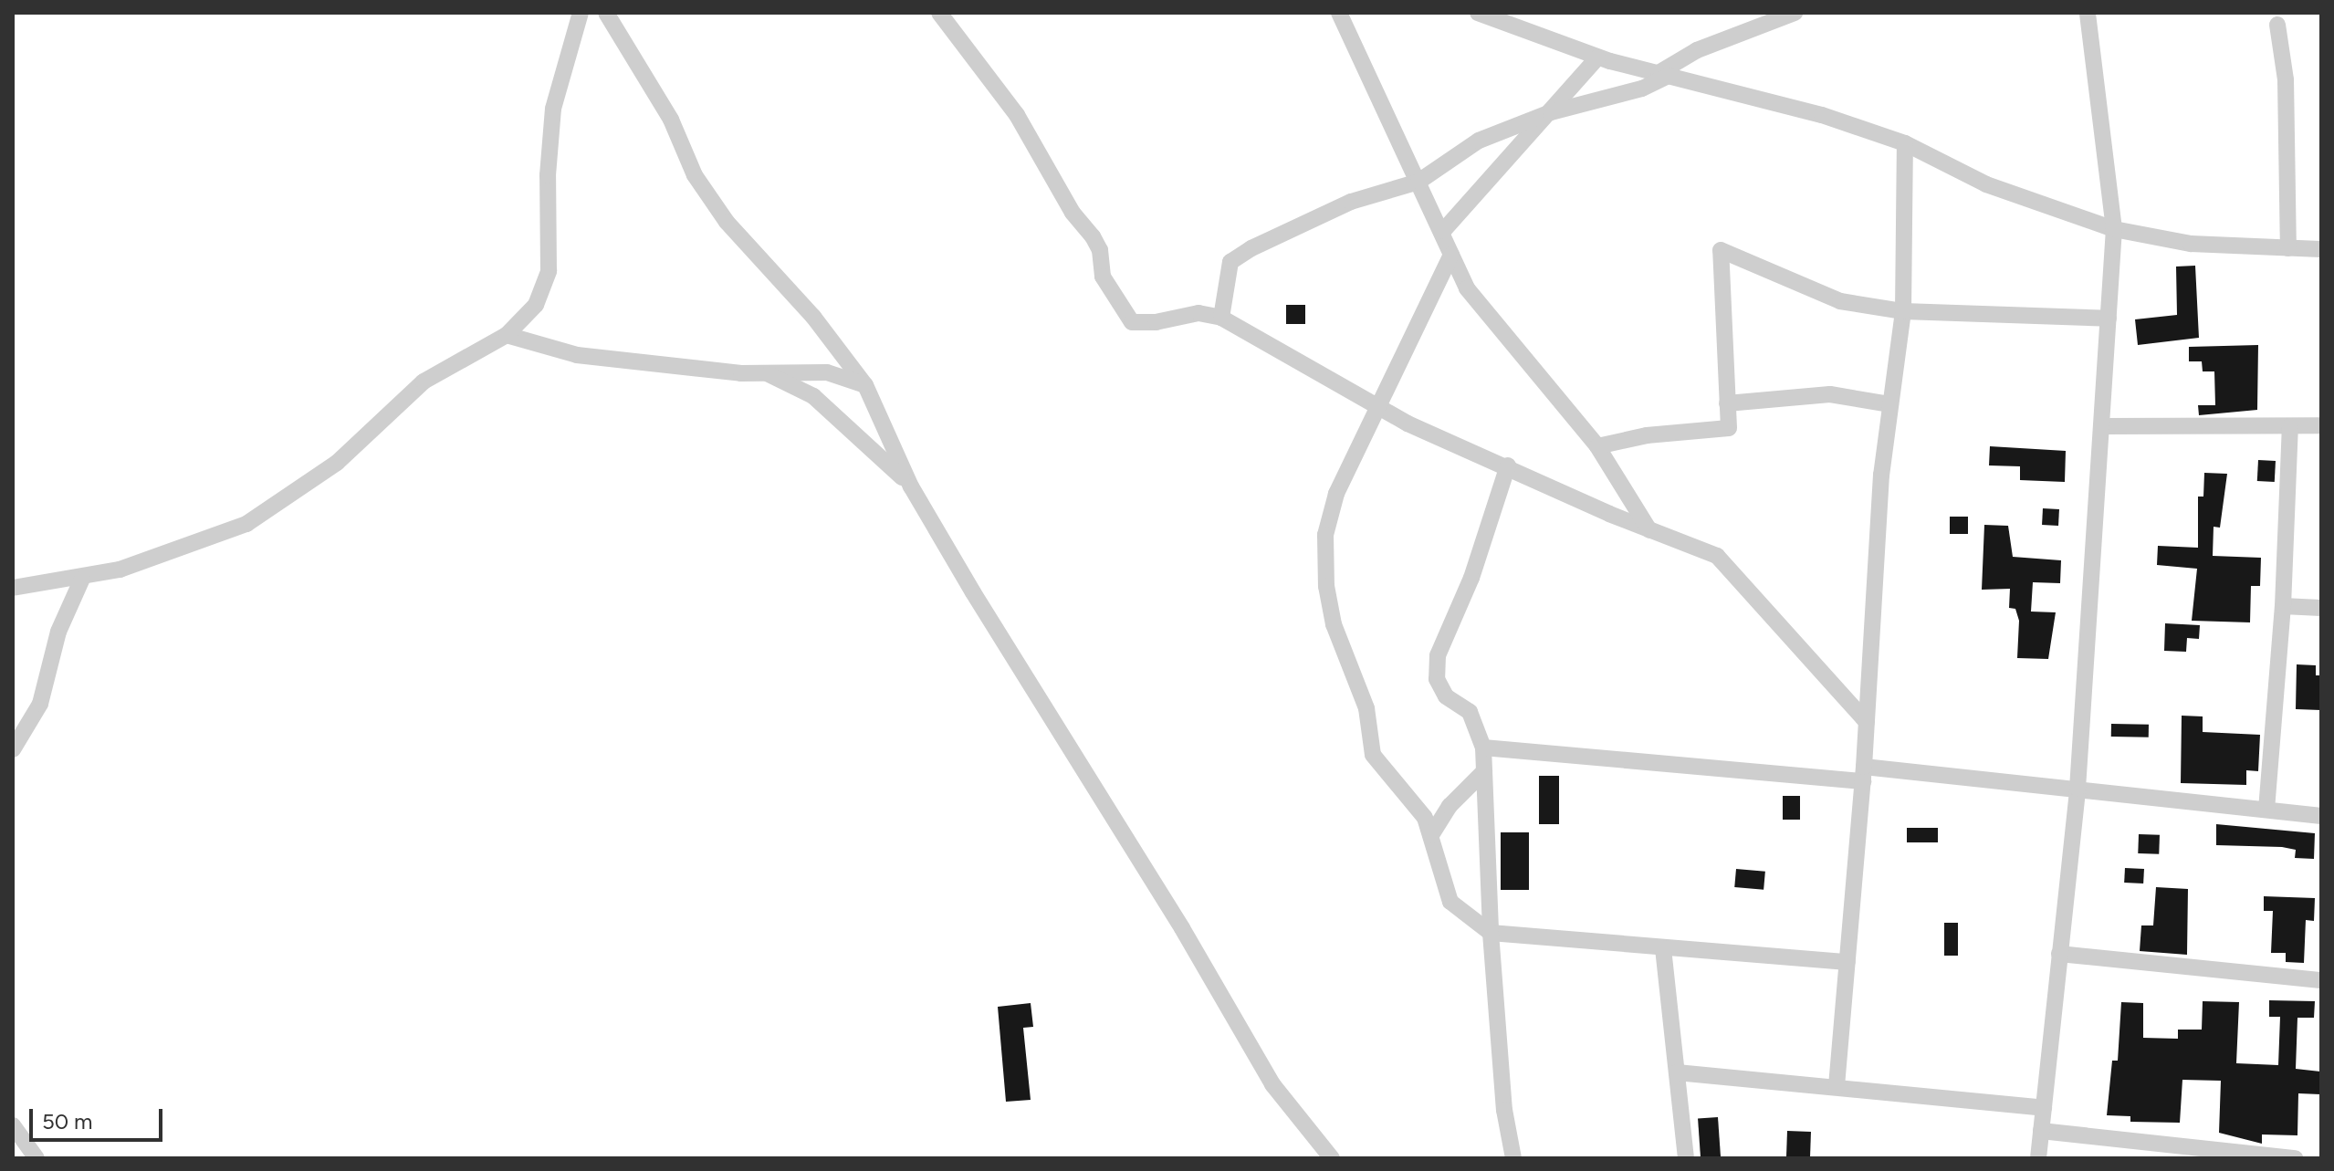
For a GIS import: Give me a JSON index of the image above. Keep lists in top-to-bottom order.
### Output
{
  "scale_bar": "50 m"
}
